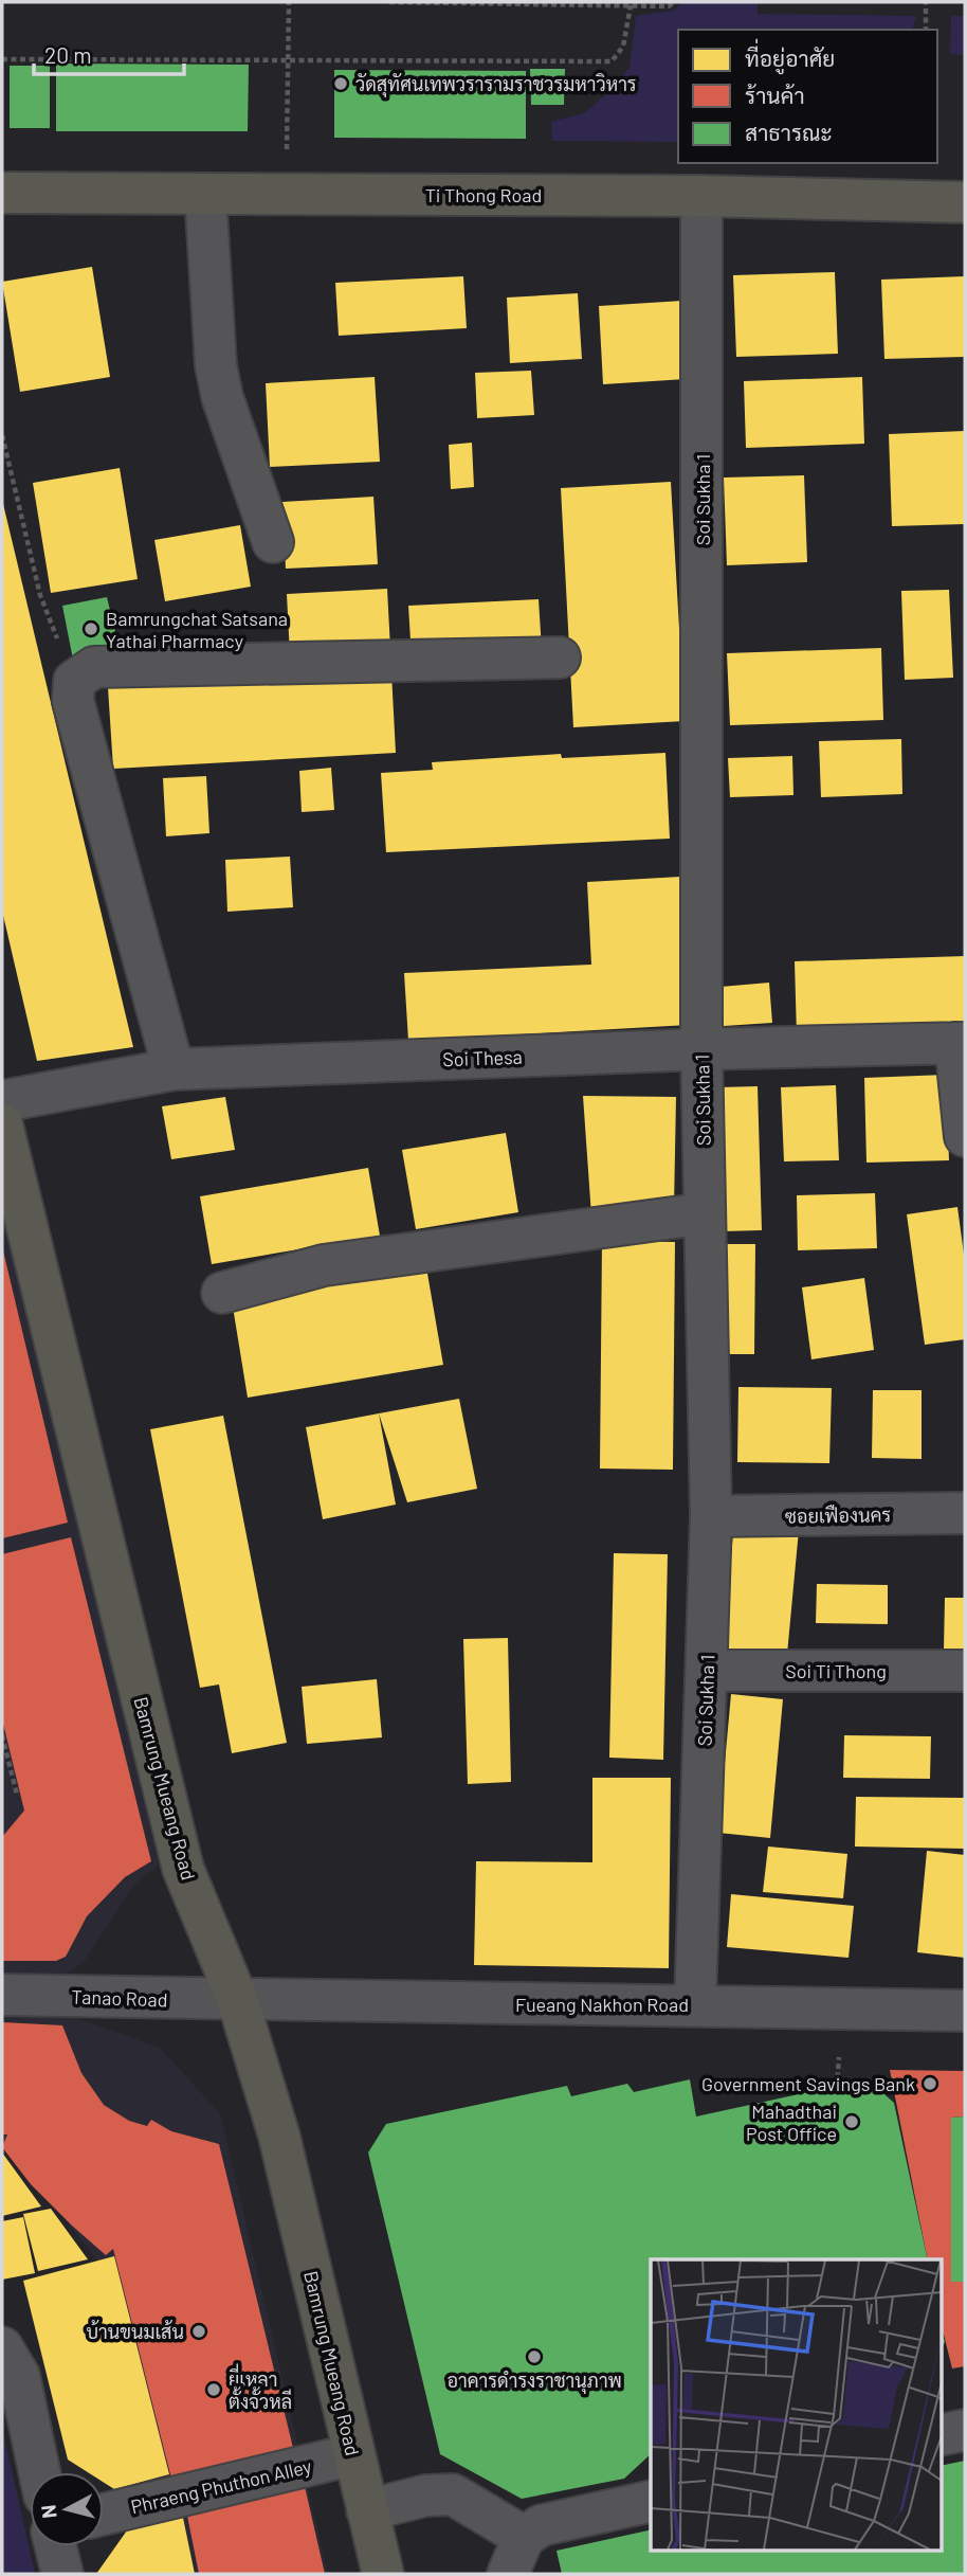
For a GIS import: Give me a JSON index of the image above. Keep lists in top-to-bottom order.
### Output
{
  "streets": {
    "main road": ["Ti Thong Road", "Bamrung Mueang Road"],
    "street": [
      "Soi Sukha 1",
      "Soi Thesa",
      "ซอยเฟืองนคร",
      "Soi Ti Thong",
      "Tanao Road",
      "Fueang Nakhon Road",
      "Phraeng Phuthon Alley"
    ]
  },
  "crossings": [
    ["Ti Thong Road", "Soi Sukha 1"],
    ["Soi Sukha 1", "Soi Thesa"],
    ["Soi Sukha 1", "ซอยเฟืองนคร"],
    ["Soi Sukha 1", "Soi Ti Thong"],
    ["Soi Sukha 1", "Fueang Nakhon Road"],
    ["Bamrung Mueang Road", "Tanao Road"],
    ["Bamrung Mueang Road", "Fueang Nakhon Road"],
    ["Bamrung Mueang Road", "Phraeng Phuthon Alley"],
    ["Tanao Road", "Fueang Nakhon Road"]
  ],
  "places": [
    "วัดสุทัศนเทพวรารามราชวรมหาวิหาร",
    "Bamrungchat Satsana Yathai Pharmacy",
    "Government Savings Bank",
    "Mahadthai Post Office",
    "บ้านขนมเส้น",
    "อาคารดำรงราชานุภาพ",
    "ยี่เหลา ตั้งจั้วหลี"
  ],
  "legend": ["ที่อยู่อาศัย", "ร้านค้า", "สาธารณะ"],
  "scale_bar": "20 m",
  "north": "left"
}
